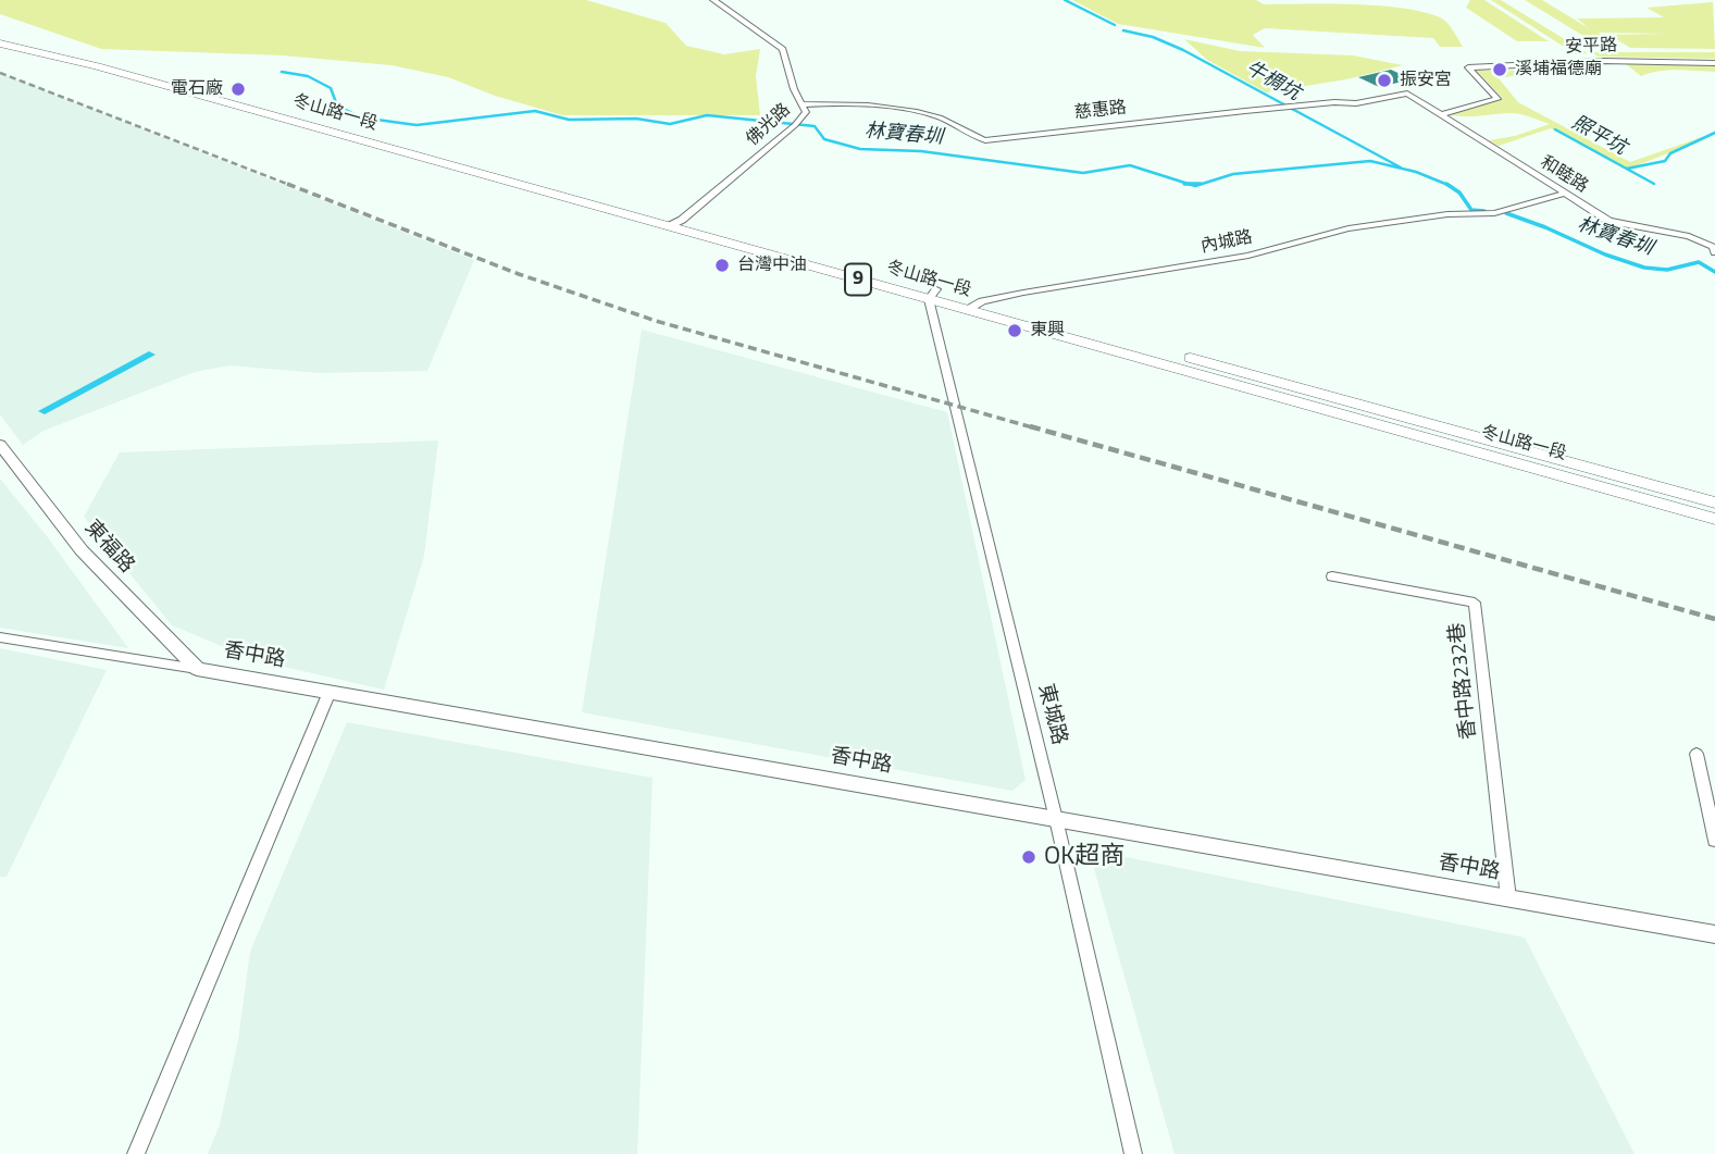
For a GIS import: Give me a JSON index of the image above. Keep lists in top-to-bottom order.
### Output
{
  "streets": {
    "main road": ["冬山路一段", "9"],
    "street": [
      "安平路",
      "慈惠路",
      "佛光路",
      "和睦路",
      "內城路",
      "東福路",
      "香中路",
      "香中路232巷",
      "東城路"
    ]
  },
  "crossings": [
    ["安平路", "和睦路"],
    ["慈惠路", "佛光路"],
    ["慈惠路", "和睦路"],
    ["冬山路一段", "佛光路"],
    ["冬山路一段", "內城路"],
    ["冬山路一段", "東城路"],
    ["和睦路", "內城路"],
    ["東福路", "香中路"],
    ["香中路", "香中路232巷"],
    ["香中路", "東城路"]
  ],
  "water": ["牛椆坑", "林寶春圳", "照平坑"],
  "places": [
    "溪埔福德廟",
    "振安宮",
    "電石廠",
    "台灣中油",
    "東興",
    "OK超商"
  ]
}
